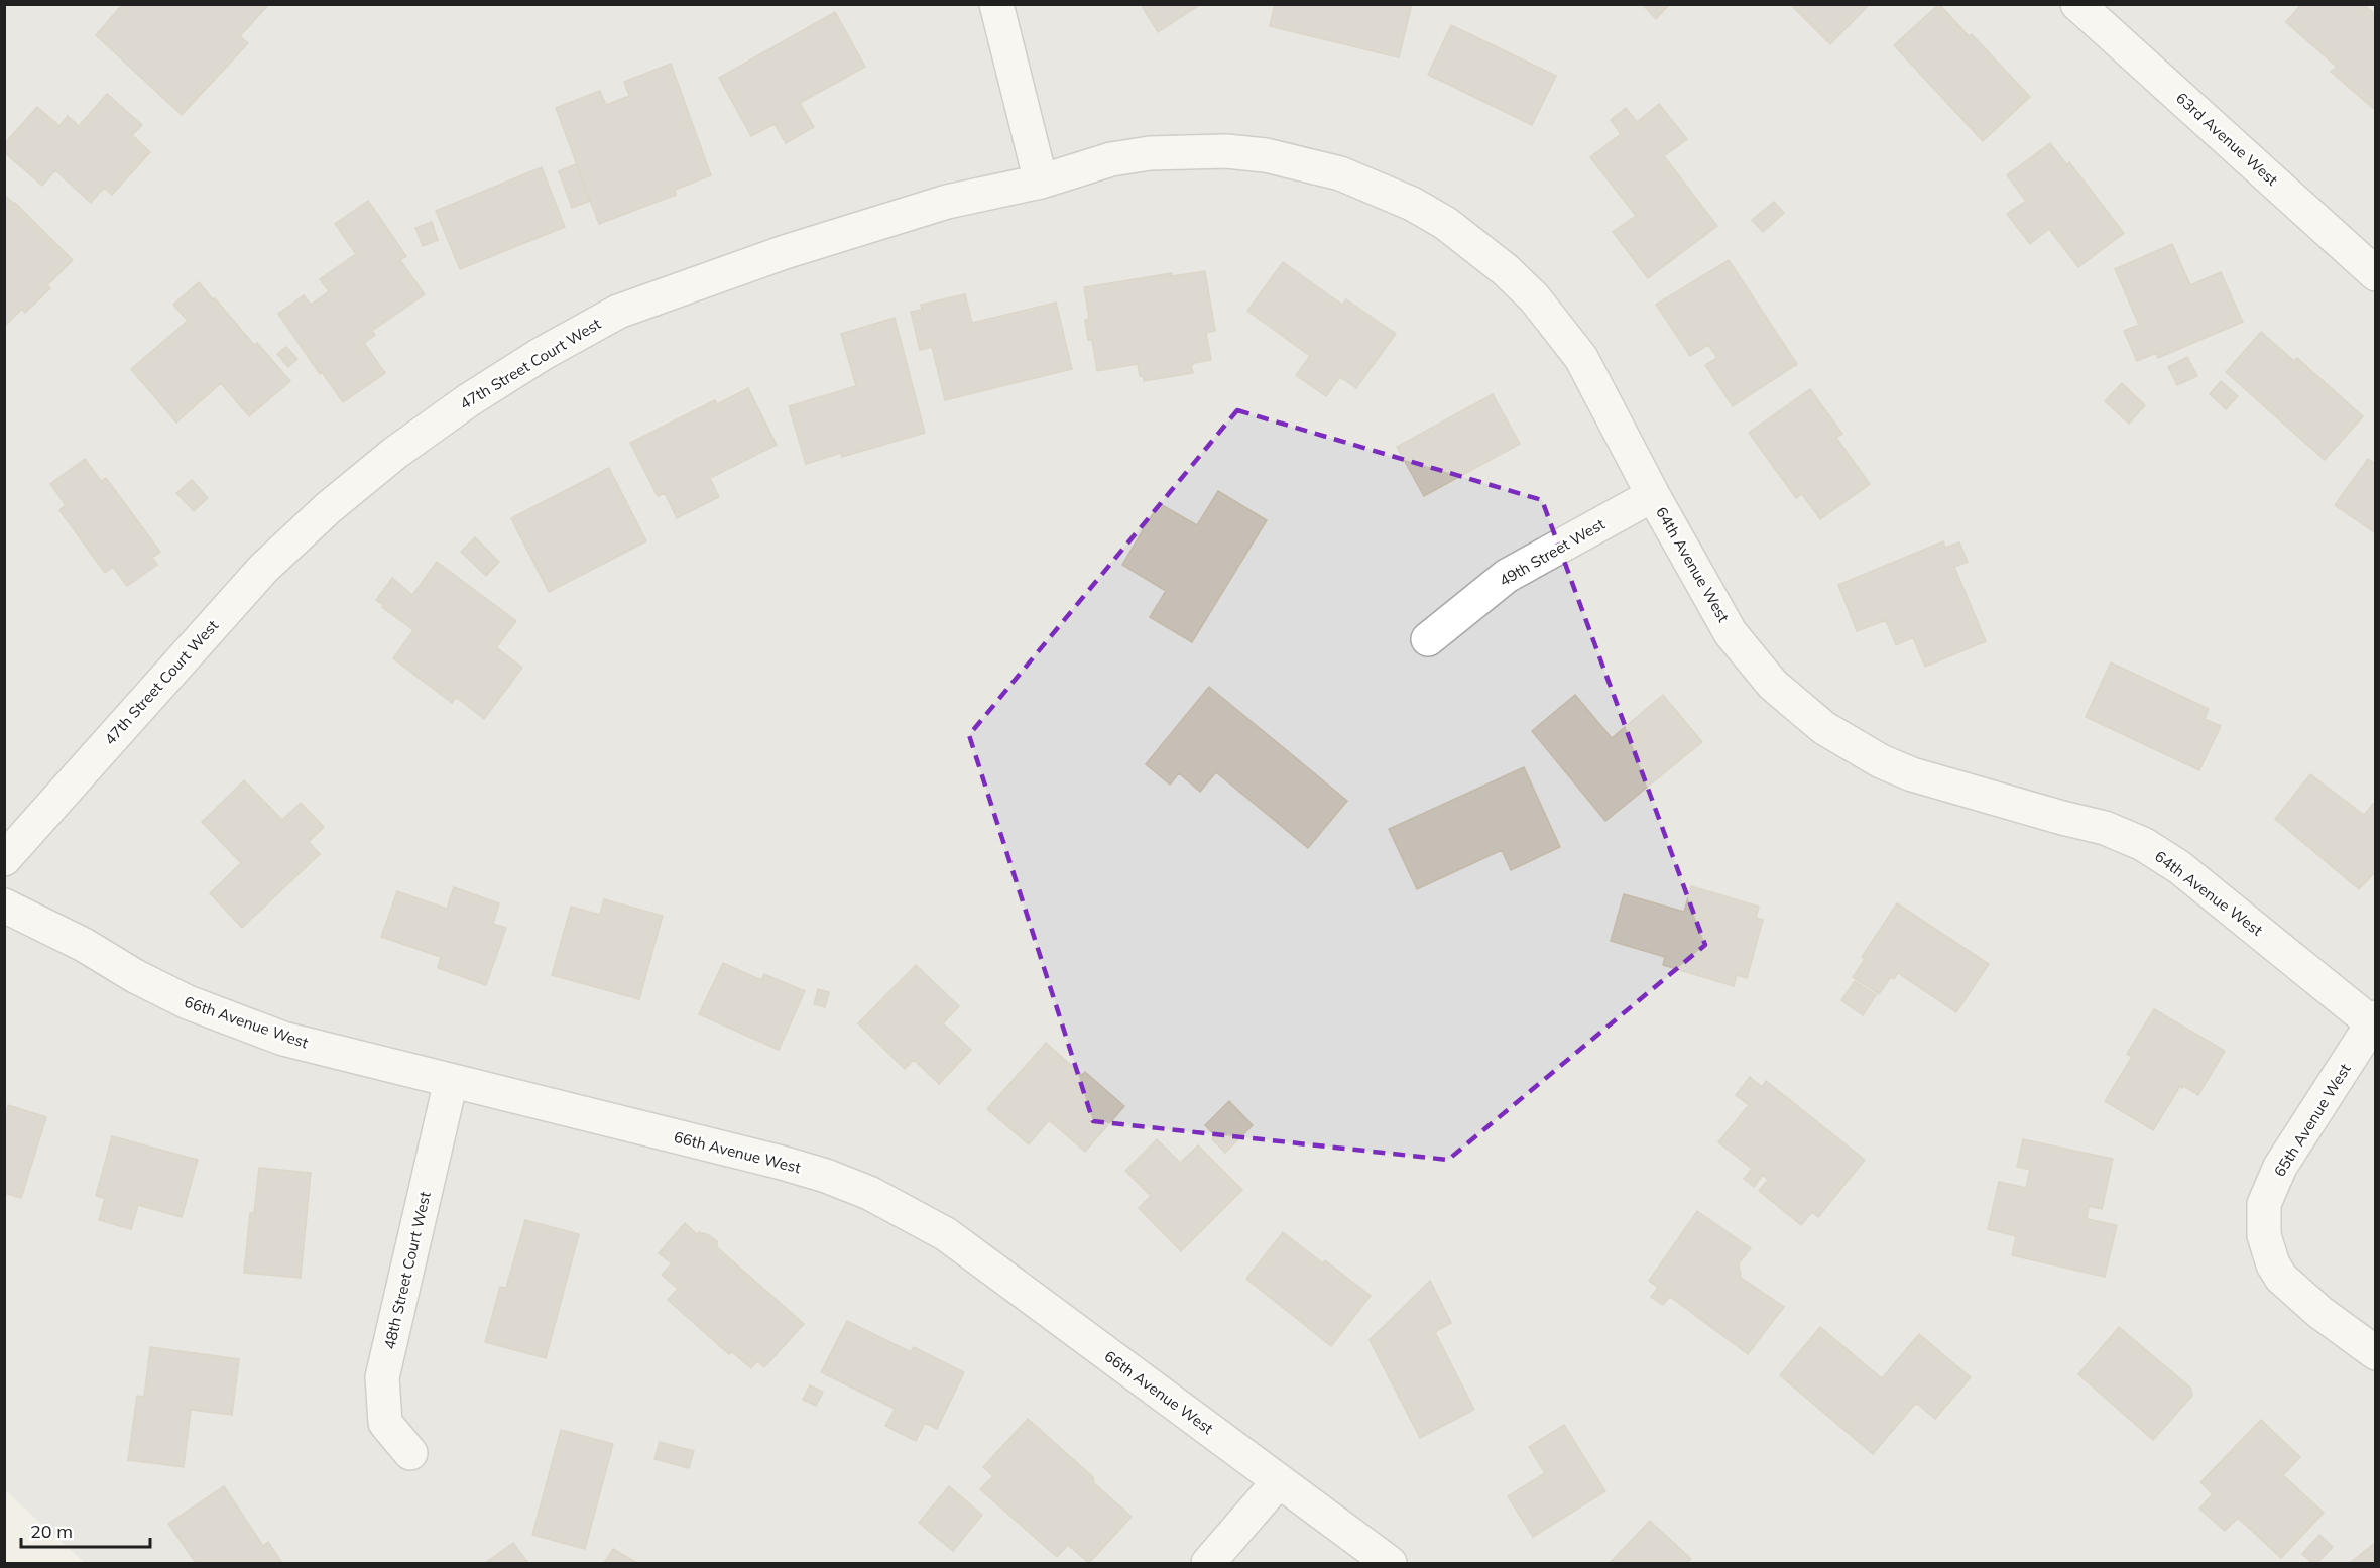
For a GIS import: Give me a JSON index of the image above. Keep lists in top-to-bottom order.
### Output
{
  "streets": {
    "street": [
      "63rd Avenue West",
      "47th Street Court West",
      "49th Street West",
      "64th Avenue West",
      "66th Avenue West",
      "65th Avenue West",
      "48th Street Court West"
    ]
  },
  "crossings": [
    ["47th Street Court West", "64th Avenue West"],
    ["49th Street West", "64th Avenue West"],
    ["64th Avenue West", "65th Avenue West"],
    ["66th Avenue West", "48th Street Court West"]
  ],
  "scale_bar": "20 m"
}
